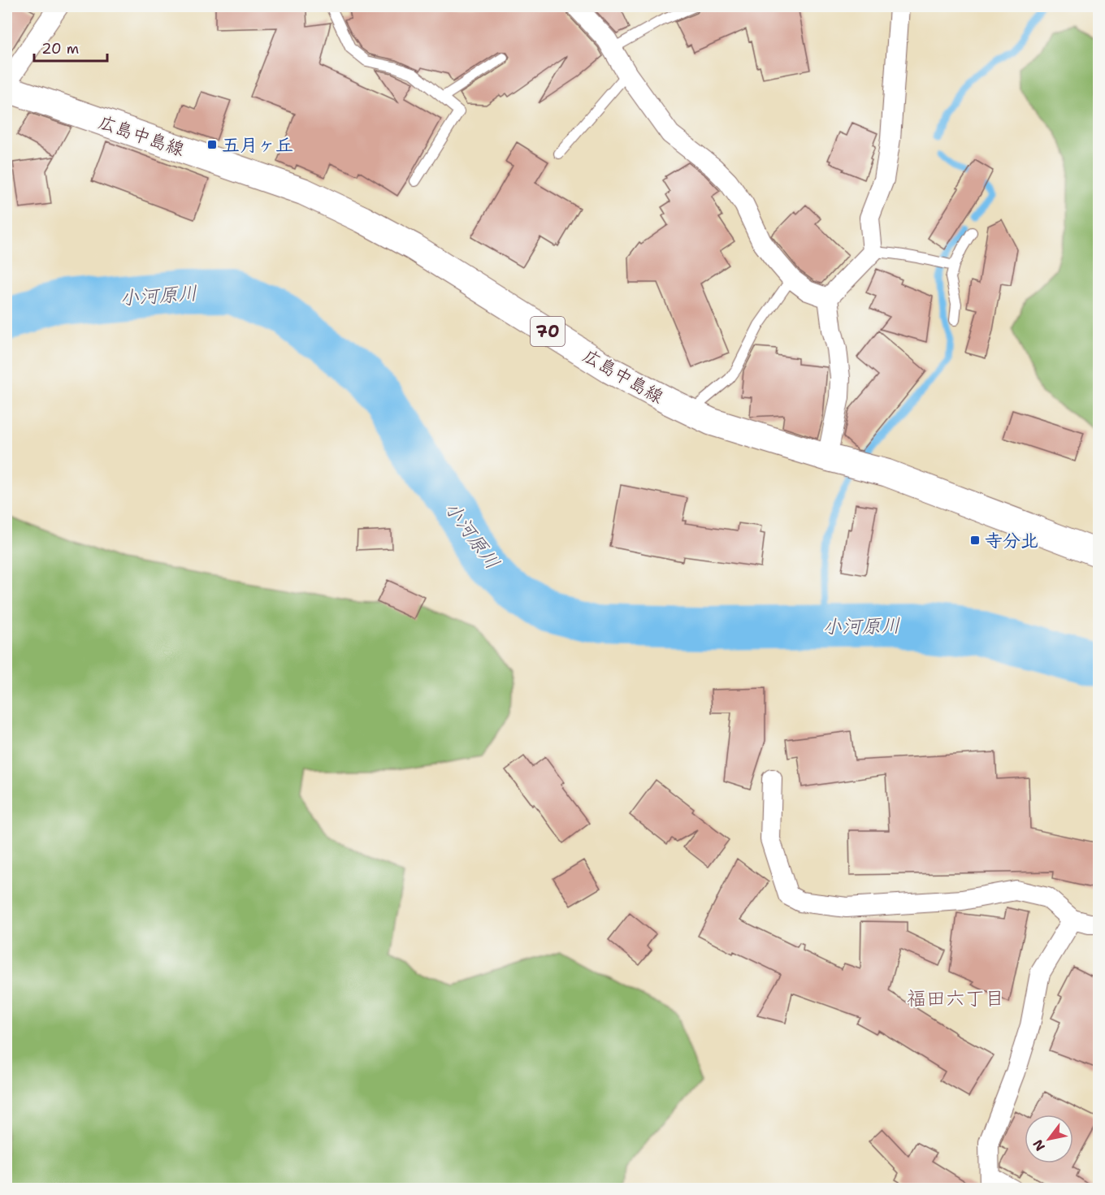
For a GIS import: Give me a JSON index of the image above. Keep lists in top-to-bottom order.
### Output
{
  "streets": {
    "main road": ["広島中島線", "70"]
  },
  "districts": ["福田六丁目"],
  "water": ["小河原川"],
  "places": {
    "transit": ["五月ヶ丘", "寺分北"]
  },
  "scale_bar": "20 m",
  "north": "bottom left"
}
